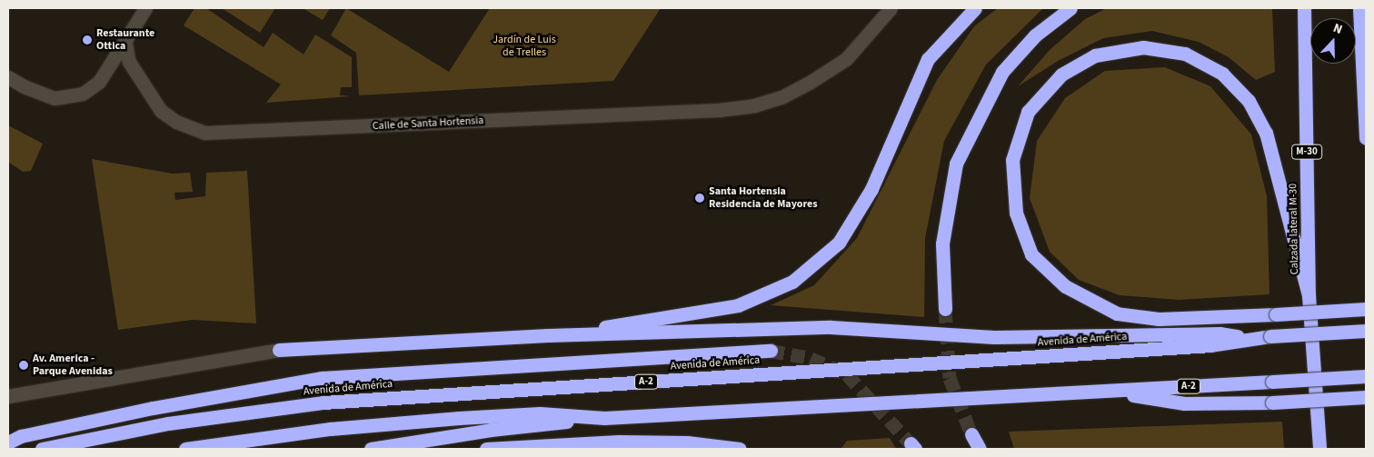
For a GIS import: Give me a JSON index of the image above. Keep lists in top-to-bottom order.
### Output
{
  "streets": {
    "highway": [
      "M-30",
      "Calzada lateral M-30",
      "Avenida de América",
      "A-2"
    ],
    "street": ["Calle de Santa Hortensia"]
  },
  "parks": ["Jardín de Luis de Trelles"],
  "places": ["Restaurante Ottica", "Santa Hortensia Residencia de Mayores", "Av. America - Parque Avenidas"],
  "north": "top"
}
